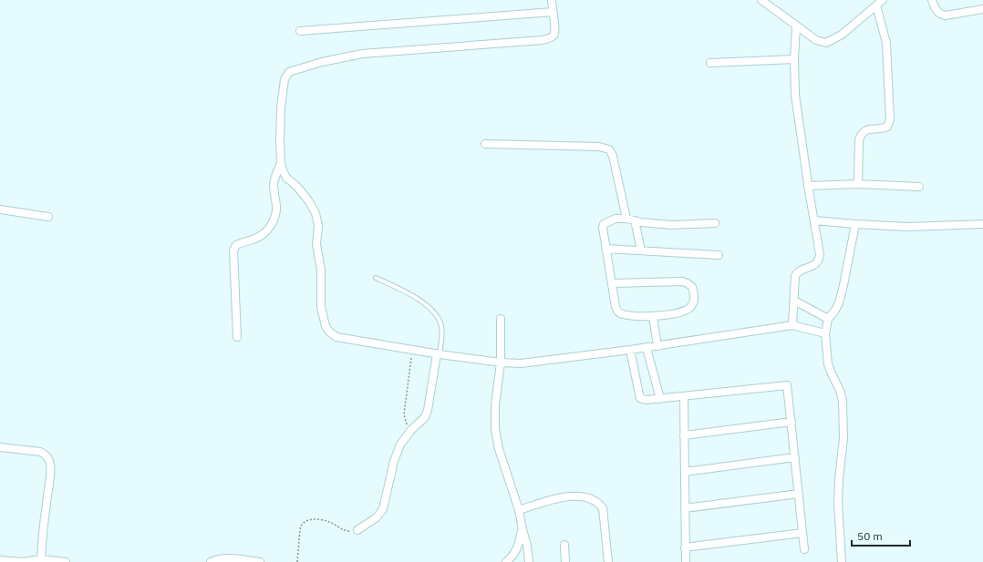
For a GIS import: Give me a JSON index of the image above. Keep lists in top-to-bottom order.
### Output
{
  "scale_bar": "50 m"
}
